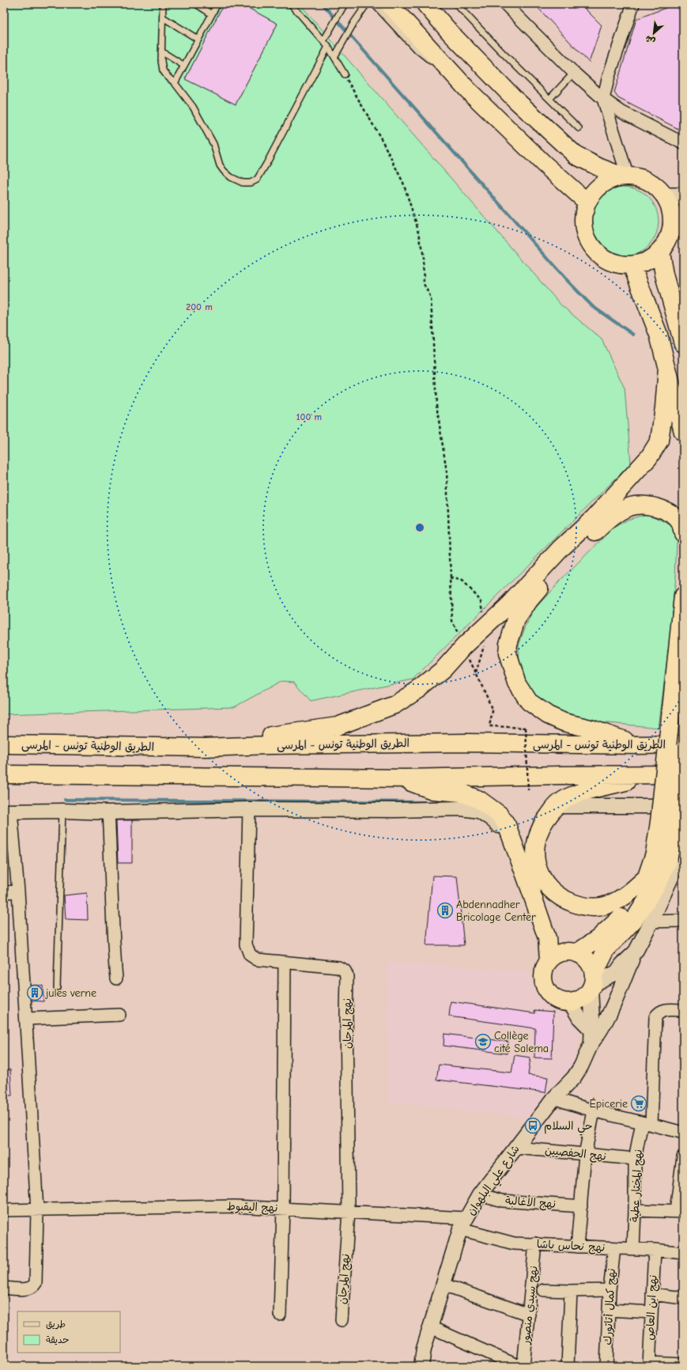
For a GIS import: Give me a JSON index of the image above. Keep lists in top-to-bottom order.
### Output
{
  "streets": {
    "highway": ["الطريق الوطنية تونس - المرسى"],
    "street": [
      "نهج المرجان",
      "نهج الحفصيين",
      "شارع علي البلهوان",
      "نهج المختار عطية",
      "نهج الأغالبة",
      "نهج اليقبوط",
      "نهج نحاس باشا",
      "نهج سيدي منصور",
      "نهج كمال أتاتورك",
      "نهج ابن العاص"
    ]
  },
  "crossings": [
    ["نهج المرجان", "نهج اليقبوط"],
    ["نهج الحفصيين", "شارع علي البلهوان"],
    ["نهج الحفصيين", "نهج المختار عطية"],
    ["شارع علي البلهوان", "نهج الأغالبة"],
    ["شارع علي البلهوان", "نهج اليقبوط"],
    ["شارع علي البلهوان", "نهج نحاس باشا"],
    ["نهج المختار عطية", "نهج نحاس باشا"],
    ["نهج اليقبوط", "نهج نحاس باشا"],
    ["نهج نحاس باشا", "نهج سيدي منصور"],
    ["نهج نحاس باشا", "نهج كمال أتاتورك"],
    ["نهج نحاس باشا", "نهج ابن العاص"]
  ],
  "places": {
    "building": ["Abdennadher Bricolage Center", "jules verne"],
    "school or university": ["Collège cité Salema"],
    "supermarket": ["Épicerie"],
    "bus stop": ["حي السلام"]
  },
  "legend": ["طريق", "حديقة"],
  "north": "bottom left",
  "rings": ["200 m", "100 m"]
}
